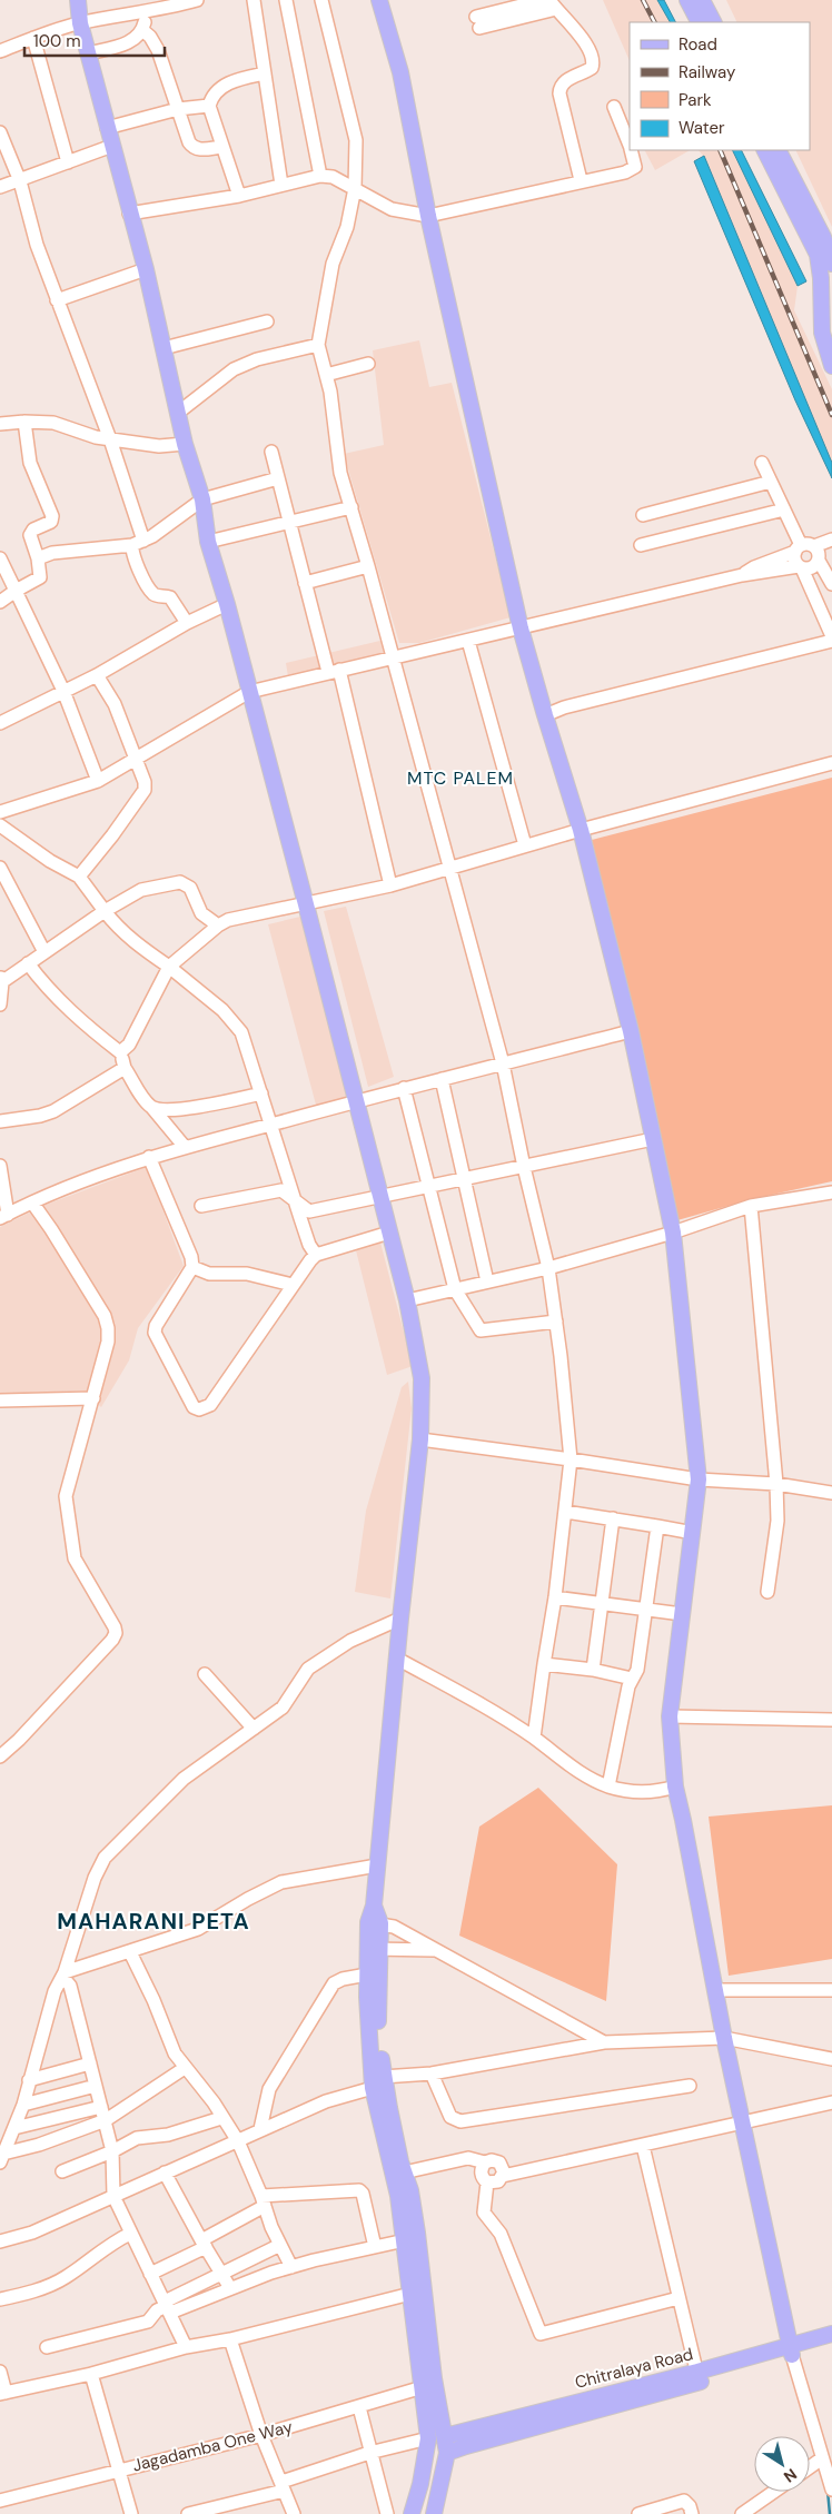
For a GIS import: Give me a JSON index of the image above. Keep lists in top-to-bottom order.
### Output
{
  "streets": {
    "main road": ["Chitralaya Road"],
    "street": ["Jagadamba One Way"]
  },
  "districts": ["MTC PALEM", "MAHARANI PETA"],
  "legend": [
    "Road",
    "Railway",
    "Park",
    "Water"
  ],
  "scale_bar": "100 m",
  "north": "bottom right"
}
